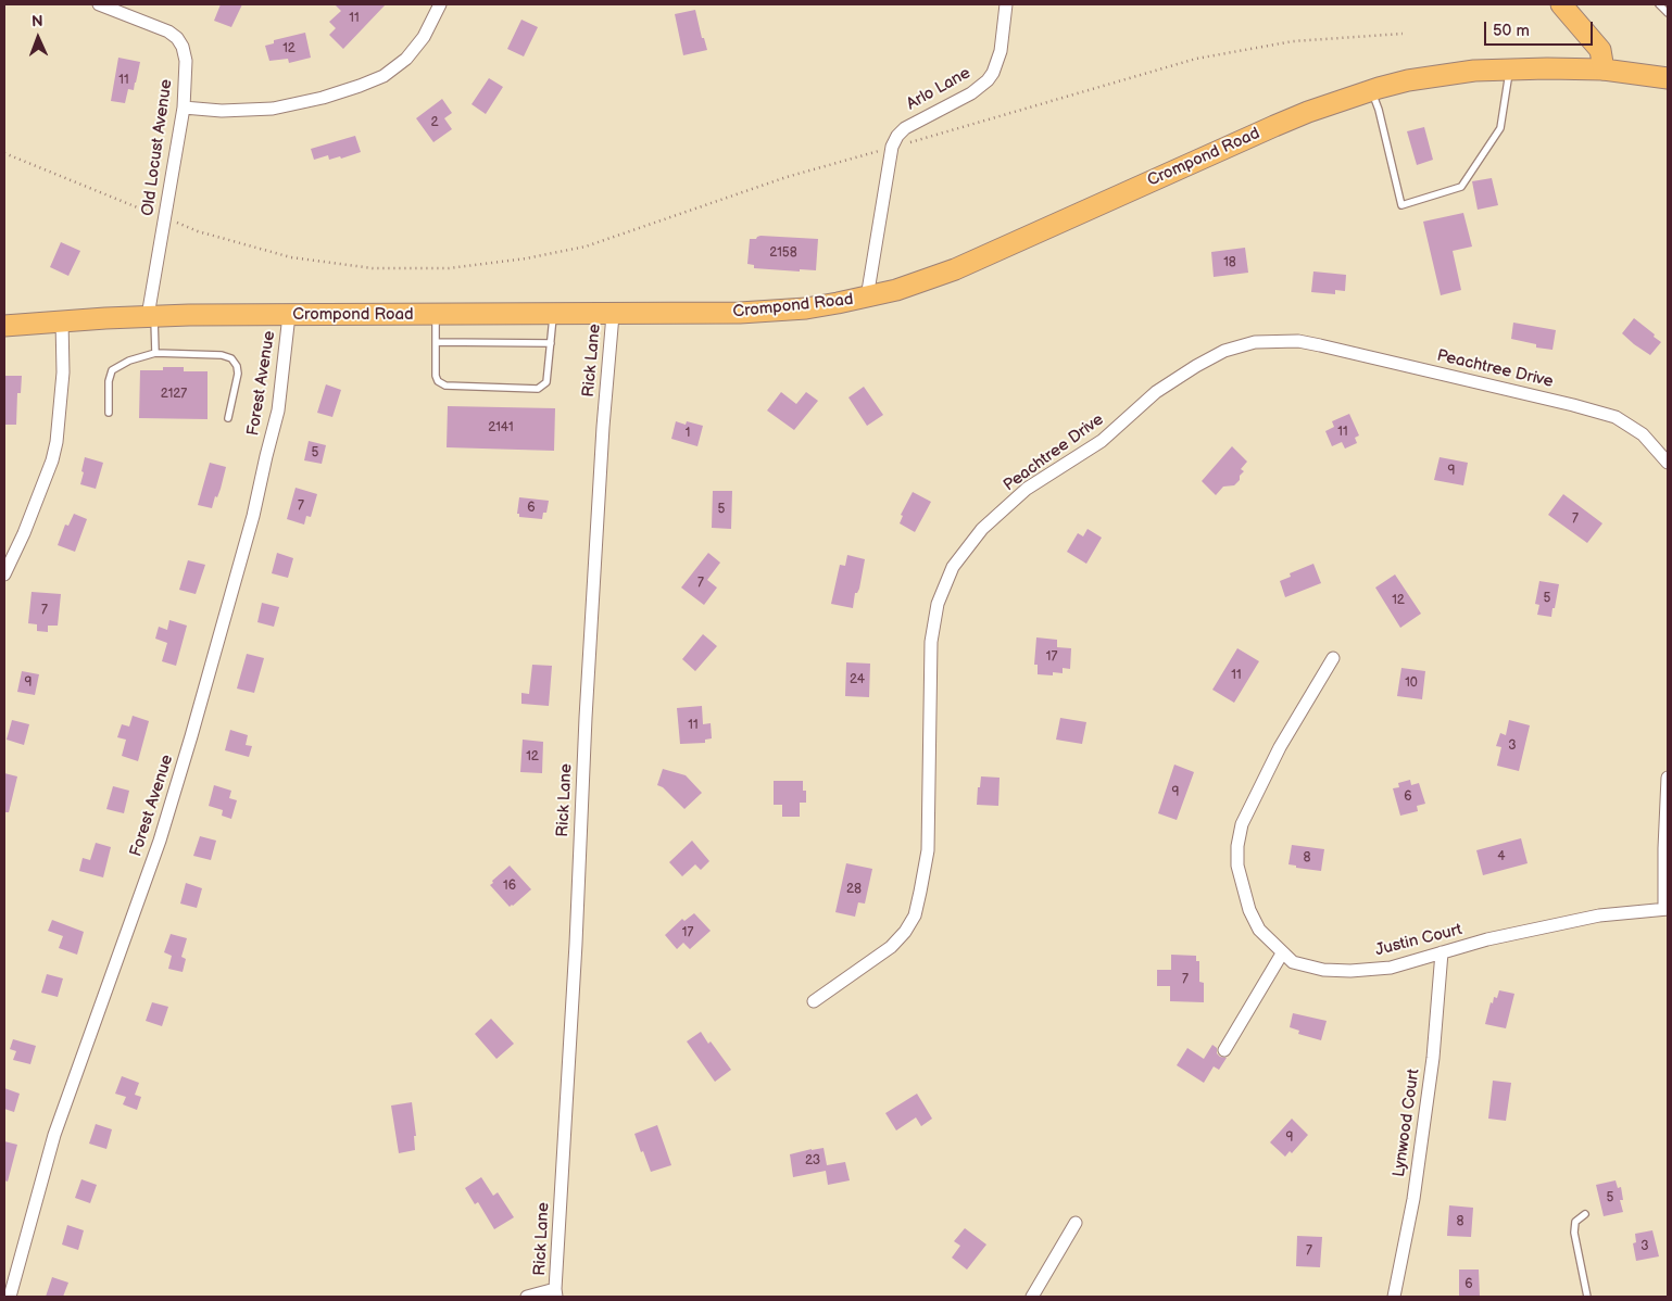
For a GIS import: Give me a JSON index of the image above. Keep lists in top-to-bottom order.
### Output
{
  "streets": {
    "main road": ["Crompond Road"],
    "street": [
      "Arlo Lane",
      "Old Locust Avenue",
      "Rick Lane",
      "Peachtree Drive",
      "Forest Avenue",
      "Justin Court",
      "Lynwood Court"
    ]
  },
  "crossings": [
    ["Arlo Lane", "Crompond Road"],
    ["Old Locust Avenue", "Crompond Road"],
    ["Crompond Road", "Rick Lane"],
    ["Crompond Road", "Forest Avenue"],
    ["Justin Court", "Lynwood Court"]
  ],
  "house_numbers": [
    "11",
    "12",
    "11",
    "2",
    "2158",
    "18",
    "2127",
    "2141",
    "11",
    "1",
    "5",
    "9",
    "7",
    "6",
    "5",
    "7",
    "7",
    "5",
    "12",
    "7",
    "17",
    "11",
    "24",
    "9",
    "10",
    "11",
    "3",
    "12",
    "9",
    "6",
    "4",
    "8",
    "16",
    "28",
    "17",
    "7",
    "9",
    "23",
    "5",
    "8",
    "3",
    "7",
    "6"
  ],
  "scale_bar": "50 m",
  "north": "top"
}
